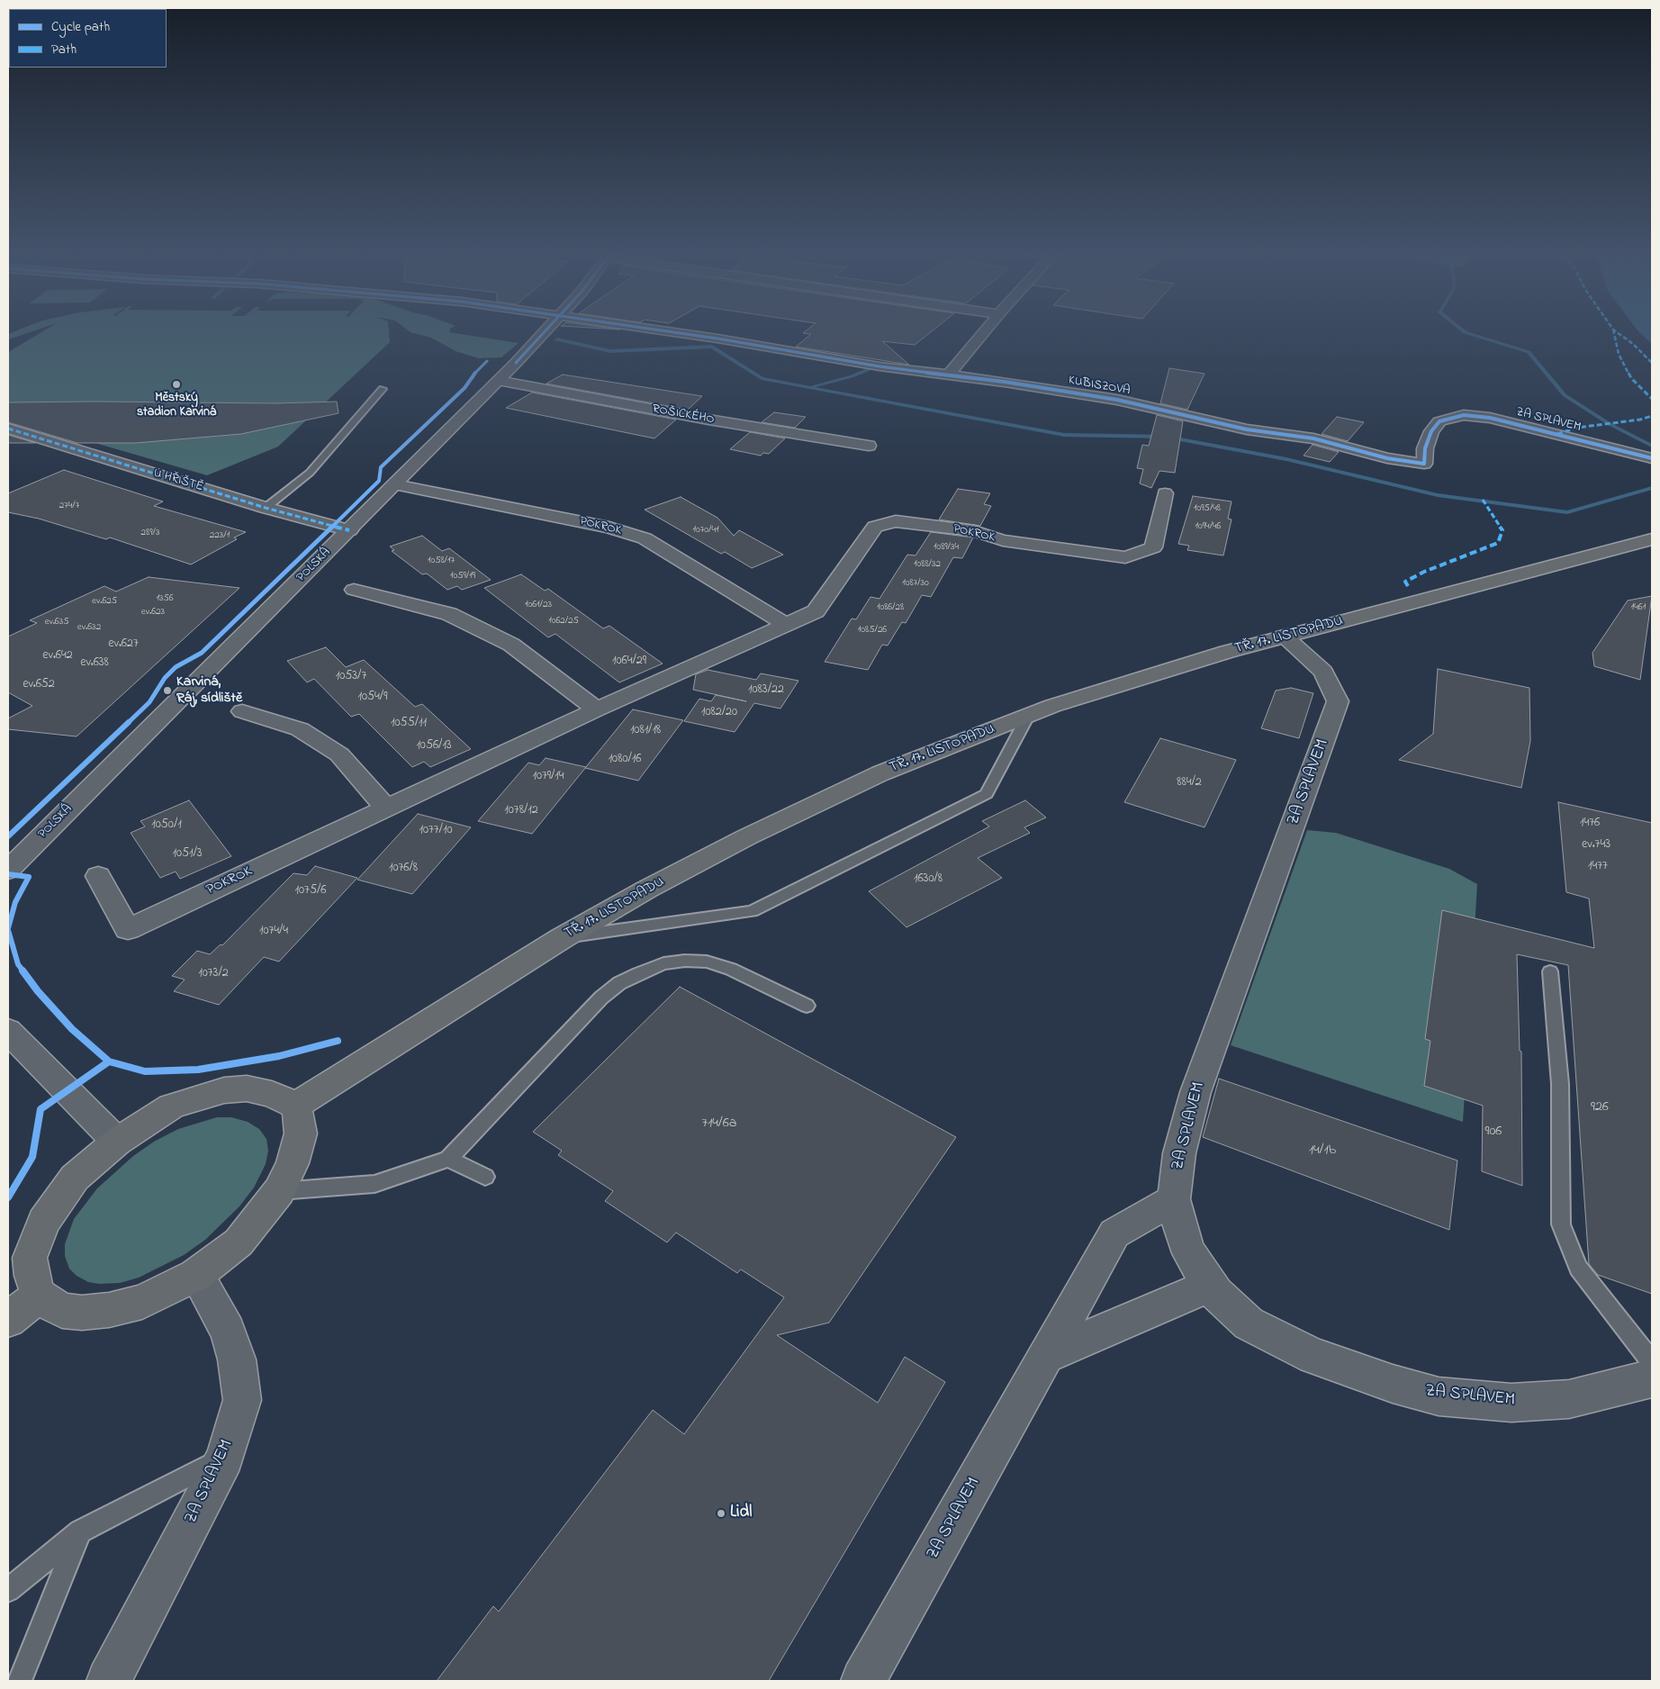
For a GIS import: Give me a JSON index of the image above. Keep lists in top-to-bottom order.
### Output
{
  "streets": {
    "main road": ["TŘ. 17. LISTOPADU"],
    "street": [
      "KUBISZOVA",
      "ROŠICKÉHO",
      "ZA SPLAVEM",
      "U HŘIŠTĚ",
      "POKROK",
      "POLSKÁ"
    ]
  },
  "crossings": [
    ["KUBISZOVA", "ZA SPLAVEM"],
    ["ROŠICKÉHO", "POLSKÁ"],
    ["ZA SPLAVEM", "TŘ. 17. LISTOPADU"],
    ["U HŘIŠTĚ", "POLSKÁ"],
    ["POKROK", "POLSKÁ"]
  ],
  "places": ["Městský stadion Karviná", "Karviná, Ráj, sídliště", "Lidl"],
  "house_numbers": [
    "274/7",
    "1095/48",
    "1094/46",
    "1070/41",
    "289/3",
    "223/1",
    "1089/34",
    "1058/17",
    "1088/32",
    "1059/19",
    "1087/30",
    "1356",
    "ev.625",
    "1061/23",
    "1086/28",
    "1461",
    "ev.623",
    "1062/25",
    "ev.635",
    "ev.632",
    "1085/26",
    "ev.627",
    "ev.642",
    "1064/29",
    "ev.638",
    "1053/7",
    "ev.652",
    "1083/22",
    "1054/9",
    "1082/20",
    "1055/11",
    "1081/18",
    "1056/13",
    "1080/16",
    "1079/14",
    "884/2",
    "1078/12",
    "1476",
    "1050/1",
    "1077/10",
    "ev.743",
    "1051/3",
    "1477",
    "1076/8",
    "1630/8",
    "1075/6",
    "1074/4",
    "1073/2",
    "926",
    "714/6a",
    "906",
    "14/1b"
  ],
  "legend": ["Cycle path", "Path"]
}
